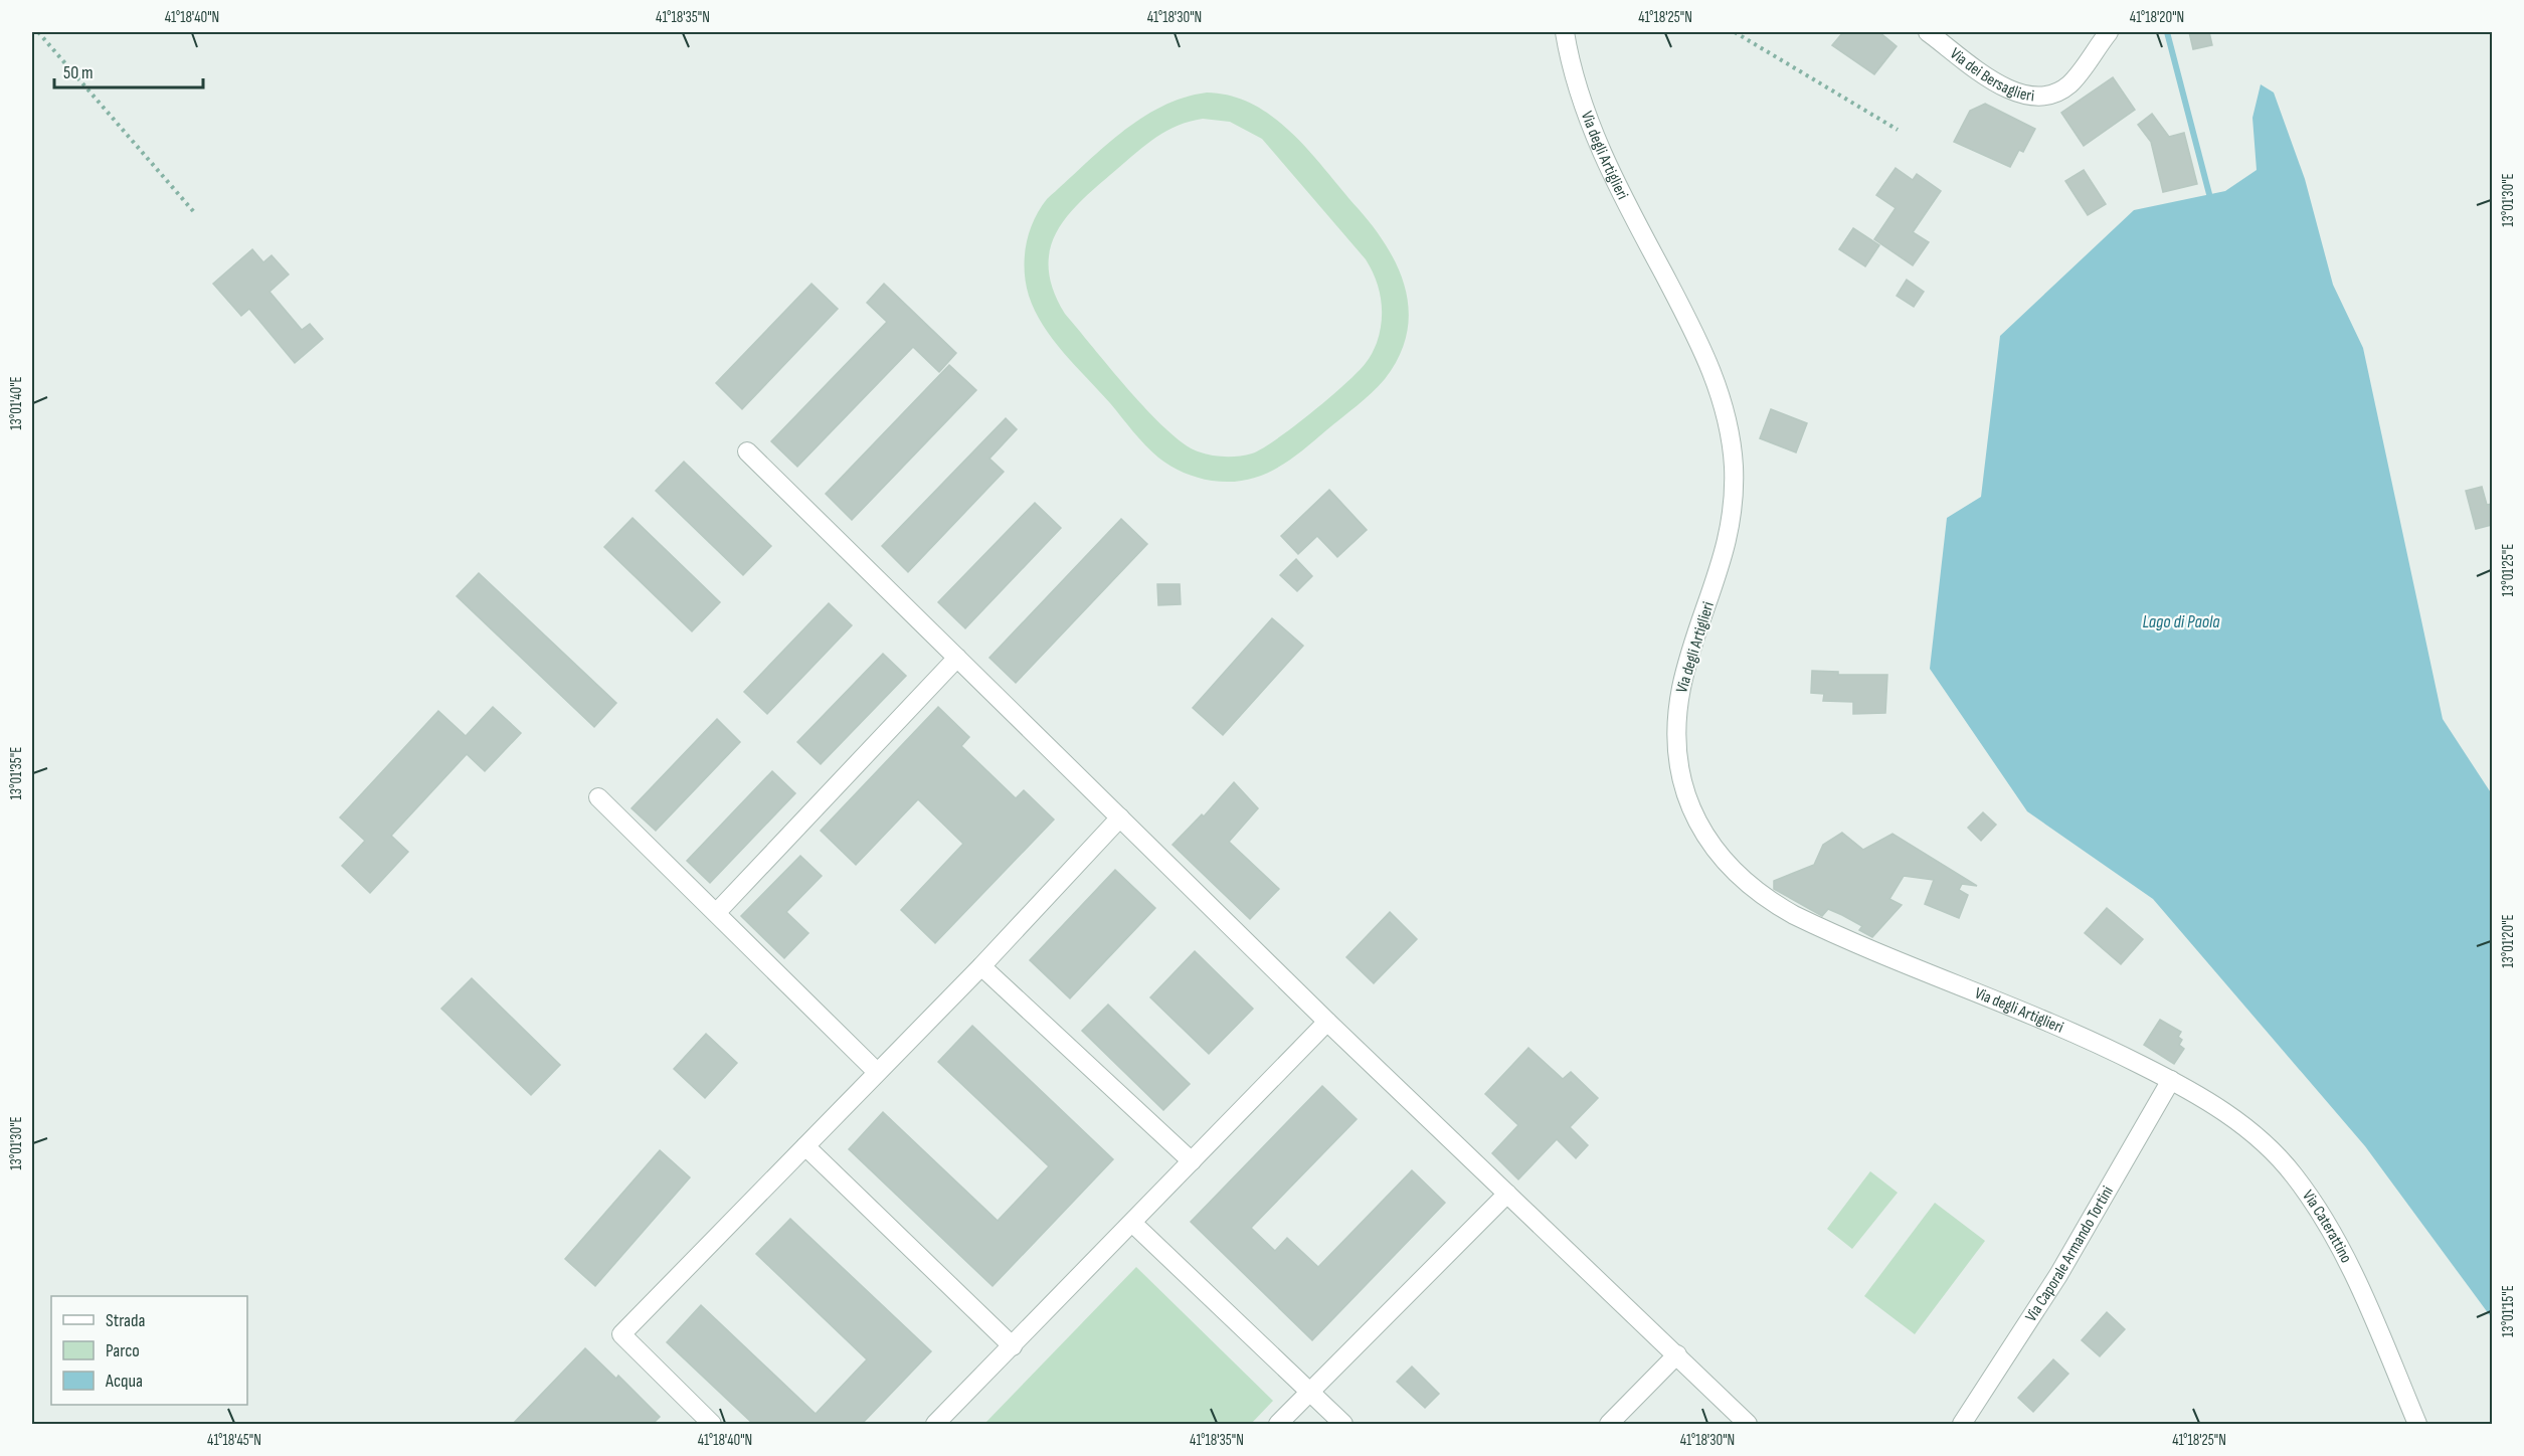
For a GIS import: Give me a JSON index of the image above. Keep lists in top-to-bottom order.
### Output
{
  "streets": {
    "street": [
      "Via dei Bersaglieri",
      "Via degli Artiglieri",
      "Via Caterattino",
      "Via Caporale Armando Tortini"
    ]
  },
  "crossings": [
    ["Via degli Artiglieri", "Via Caterattino"],
    ["Via degli Artiglieri", "Via Caporale Armando Tortini"],
    ["Via Caterattino", "Via Caporale Armando Tortini"]
  ],
  "water": ["Lago di Paola"],
  "legend": ["Strada", "Parco", "Acqua"],
  "scale_bar": "50 m",
  "coordinates": [
    "41°18'40\"N",
    "41°18'35\"N",
    "41°18'30\"N",
    "41°18'25\"N",
    "41°18'20\"N",
    "13°01'30\"E",
    "13°01'40\"E",
    "13°01'25\"E",
    "13°01'35\"E",
    "13°01'20\"E",
    "13°01'15\"E",
    "41°18'45\"N"
  ]
}
